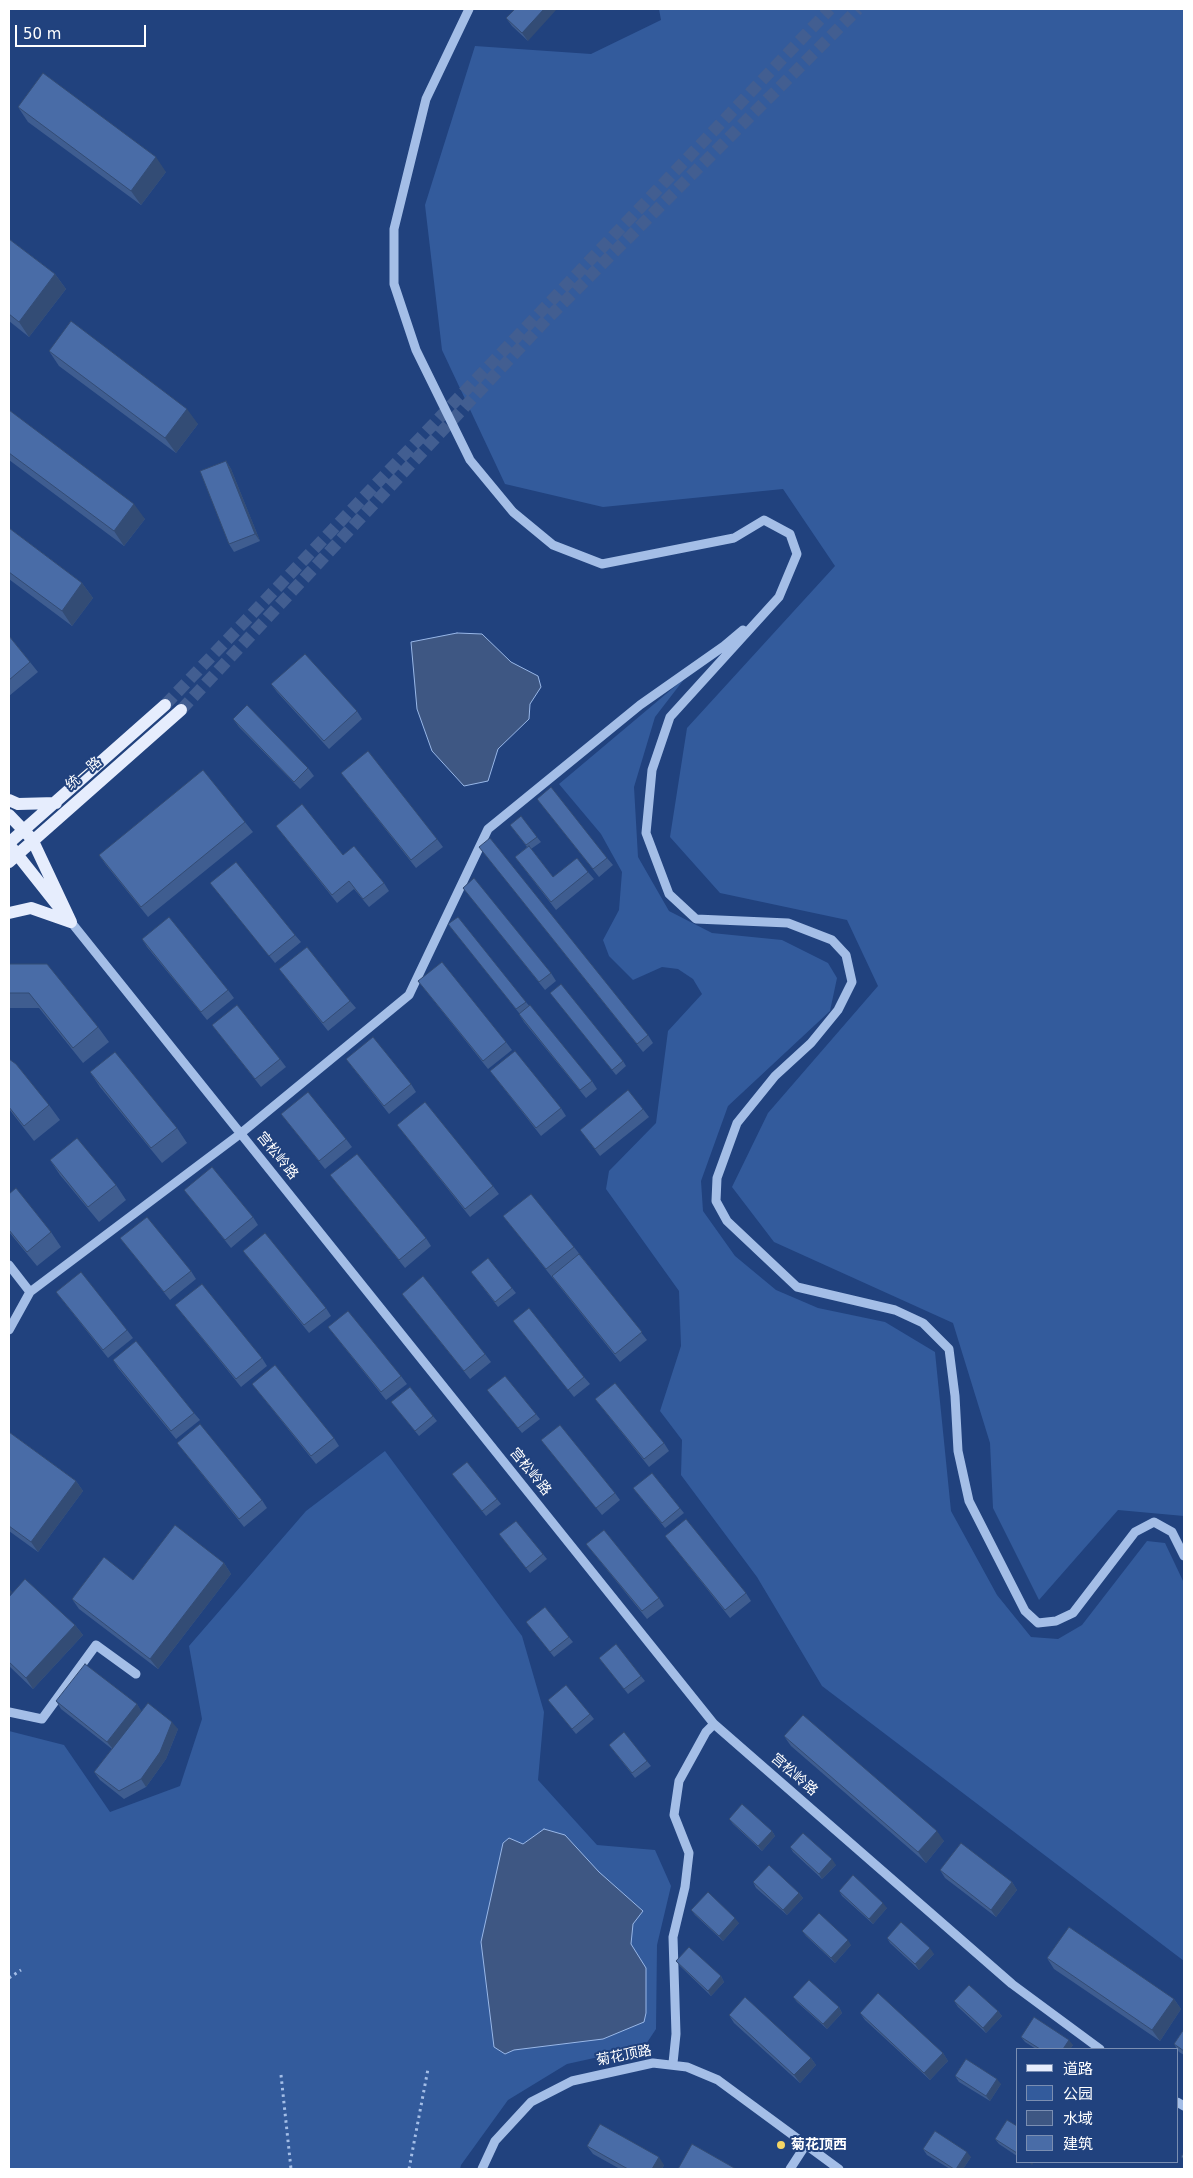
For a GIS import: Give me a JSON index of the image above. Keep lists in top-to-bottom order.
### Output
{
  "streets": {
    "main road": ["统一路", "宫松岭路"],
    "street": ["菊花顶路"]
  },
  "crossings": [
    ["统一路", "宫松岭路"]
  ],
  "places": ["菊花顶西"],
  "legend": [
    "道路",
    "公园",
    "水域",
    "建筑"
  ],
  "scale_bar": "50 m"
}
